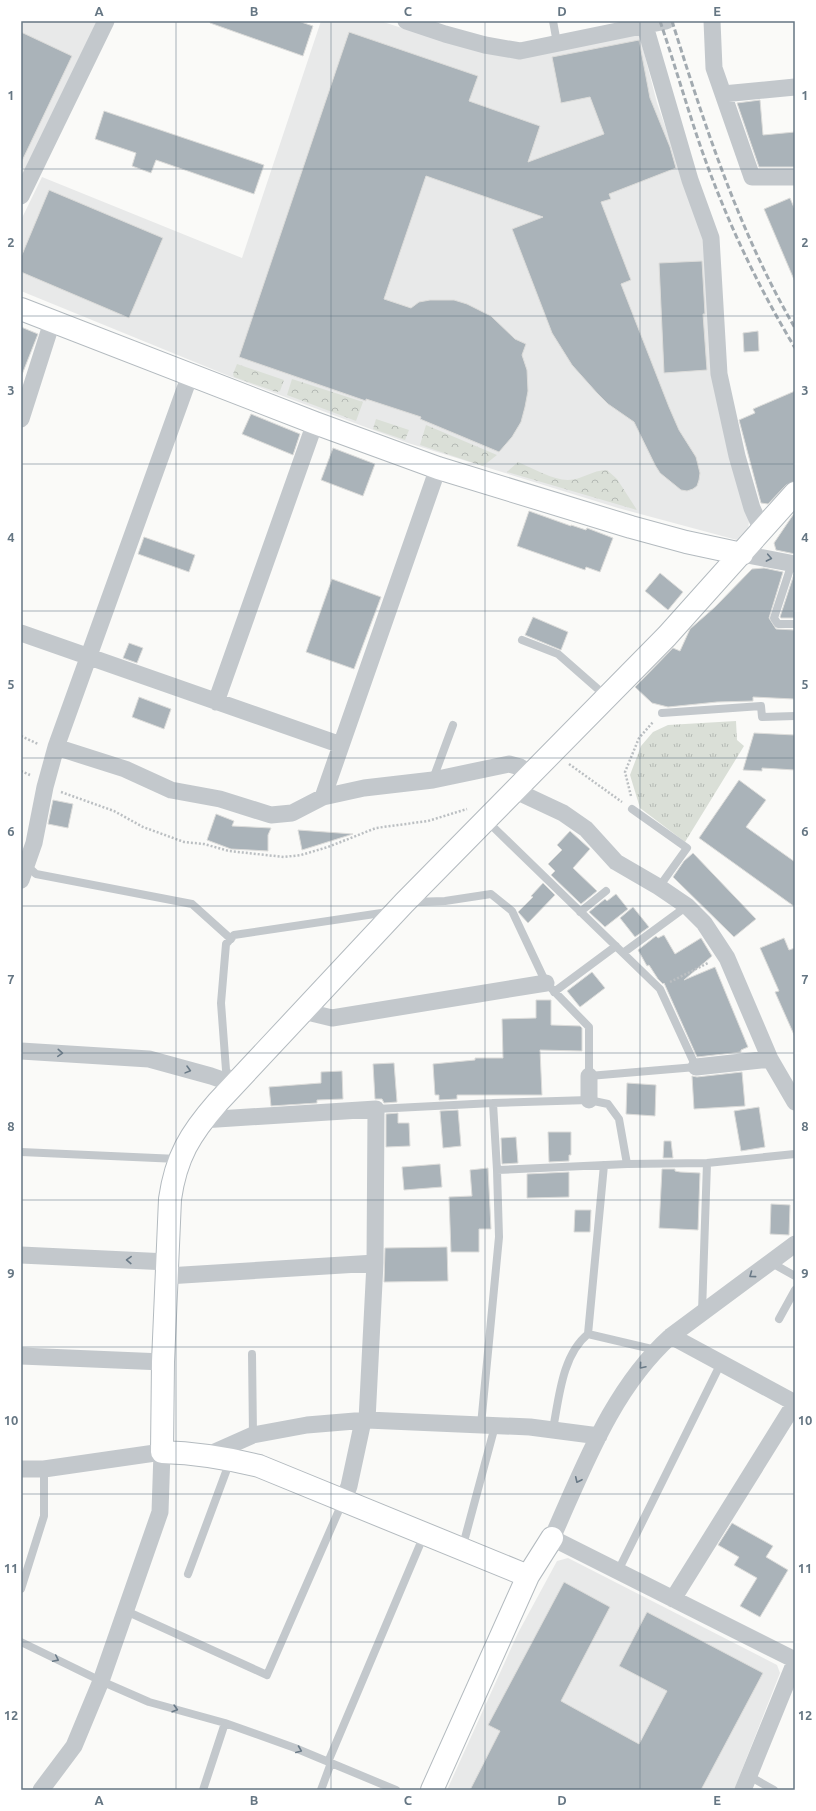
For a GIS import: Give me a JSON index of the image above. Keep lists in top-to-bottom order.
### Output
{
  "grid": {
    "columns": [
      "A",
      "B",
      "C",
      "D",
      "E"
    ],
    "rows": [
      "1",
      "2",
      "3",
      "4",
      "5",
      "6",
      "7",
      "8",
      "9",
      "10",
      "11",
      "12"
    ]
  }
}
